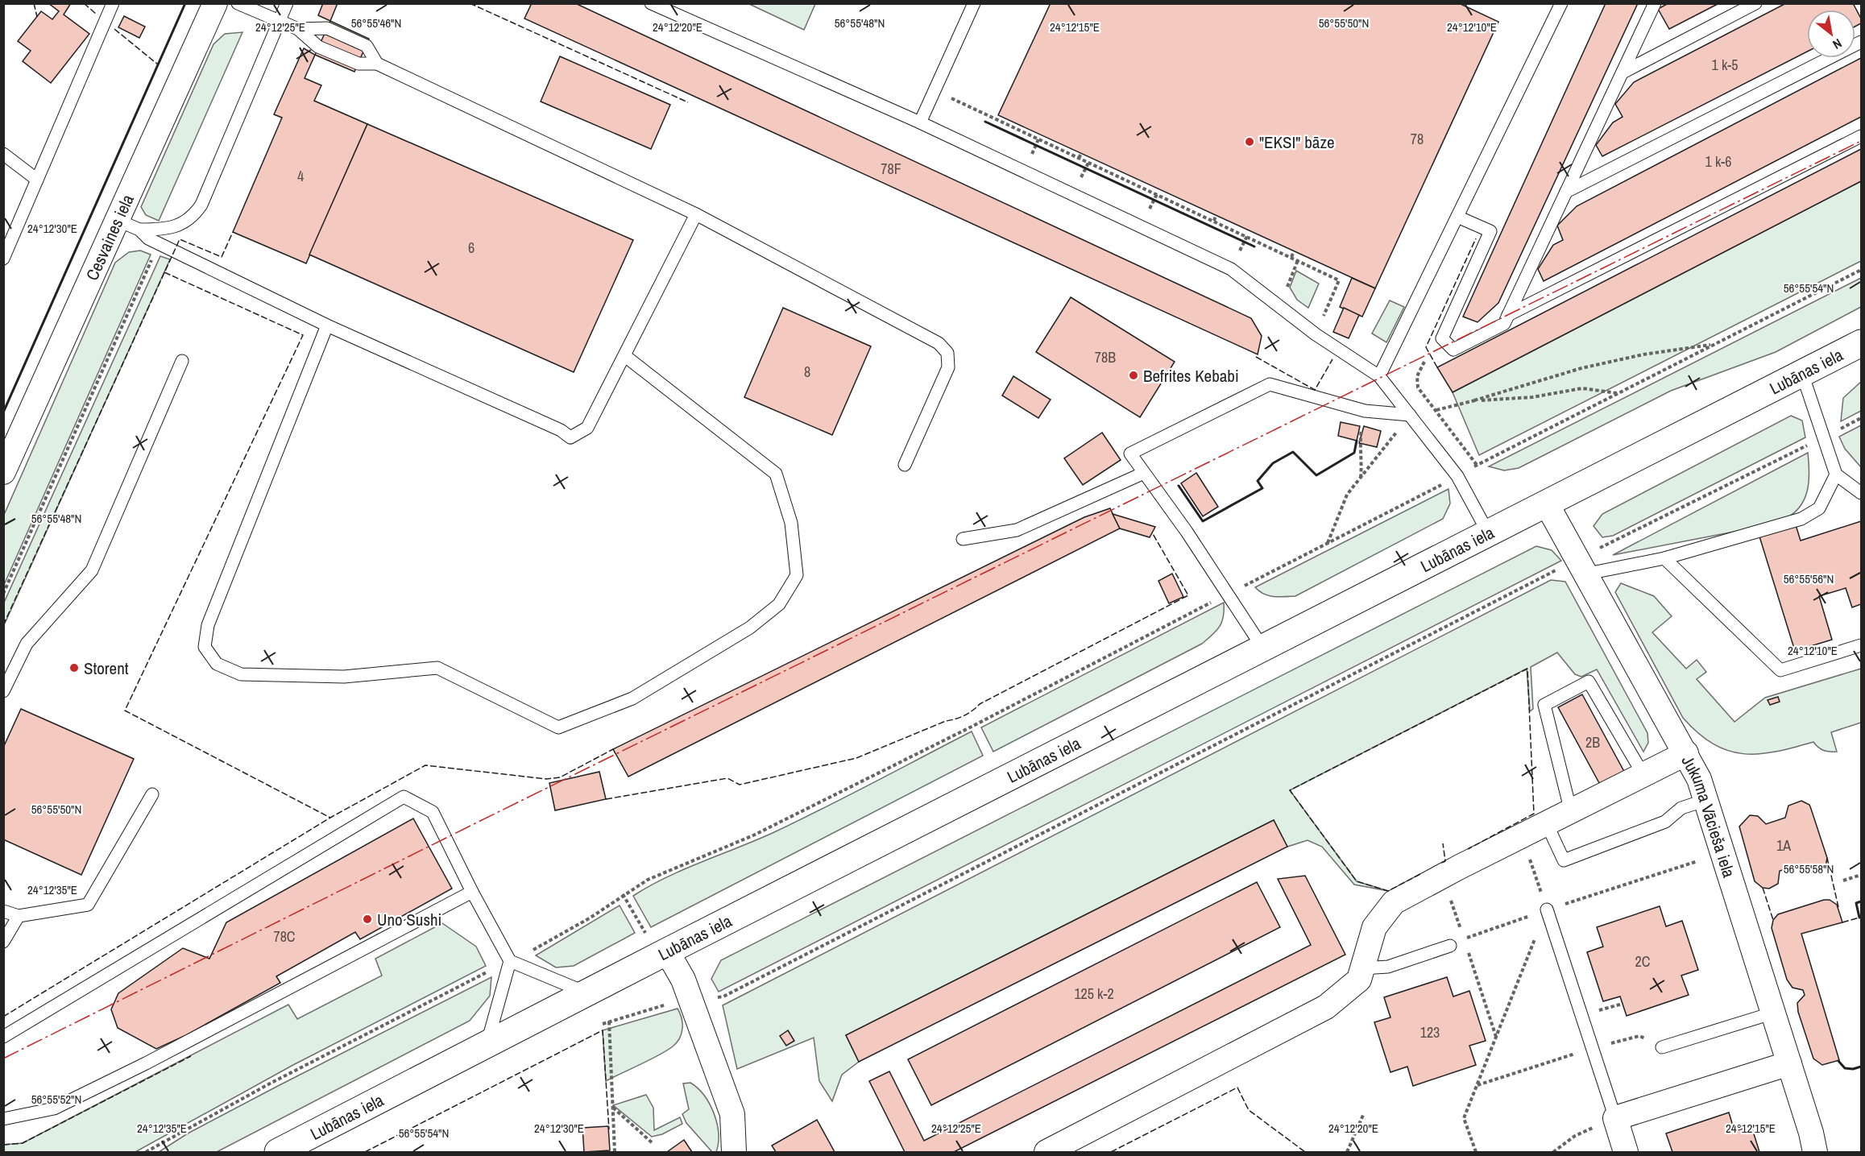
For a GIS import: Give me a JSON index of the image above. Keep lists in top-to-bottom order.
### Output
{
  "streets": {
    "main road": ["Lubānas iela"],
    "street": ["Cesvaines iela", "Jukuma Vācieša iela"]
  },
  "crossings": [
    ["Lubānas iela", "Jukuma Vācieša iela"]
  ],
  "places": [
    "\"EKSI\" bāze",
    "Befrites Kebabi",
    "Storent",
    "Uno Sushi"
  ],
  "house_numbers": [
    "1 k-5",
    "78",
    "1 k-6",
    "78F",
    "4",
    "6",
    "78B",
    "8",
    "2B",
    "1A",
    "78C",
    "2C",
    "125 k-2",
    "123"
  ],
  "north": "bottom right",
  "coordinates": [
    "56°55'46\"N",
    "56°55'48\"N",
    "56°55'50\"N",
    "24°12'25\"E",
    "24°12'20\"E",
    "24°12'15\"E",
    "24°12'10\"E",
    "24°12'30\"E",
    "56°55'54\"N",
    "56°55'56\"N",
    "56°55'58\"N",
    "24°12'35\"E",
    "56°55'52\"N"
  ]
}
